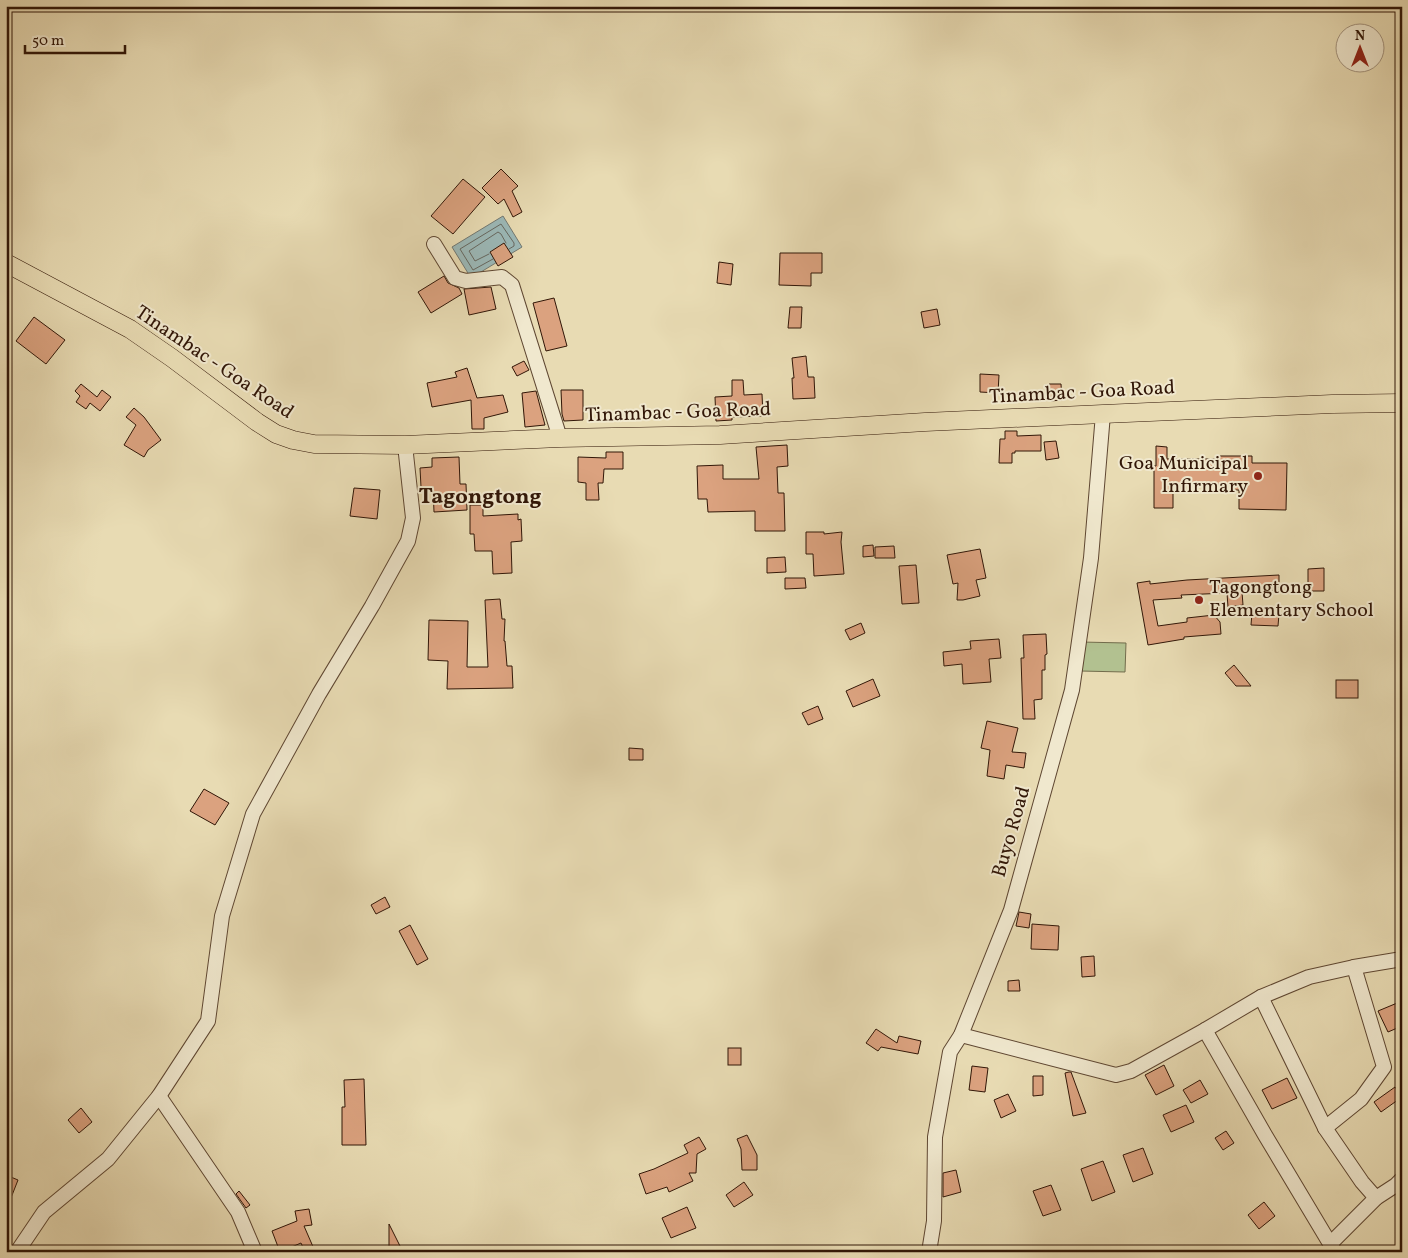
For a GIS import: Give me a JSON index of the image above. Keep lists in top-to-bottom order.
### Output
{
  "streets": {
    "main road": ["Tinambac - Goa Road"],
    "street": ["Buyo Road"]
  },
  "crossings": [
    ["Tinambac - Goa Road", "Buyo Road"]
  ],
  "districts": ["Tagongtong"],
  "places": ["Goa Municipal Infirmary", "Tagongtong Elementary School"],
  "scale_bar": "50 m",
  "north": "top"
}
